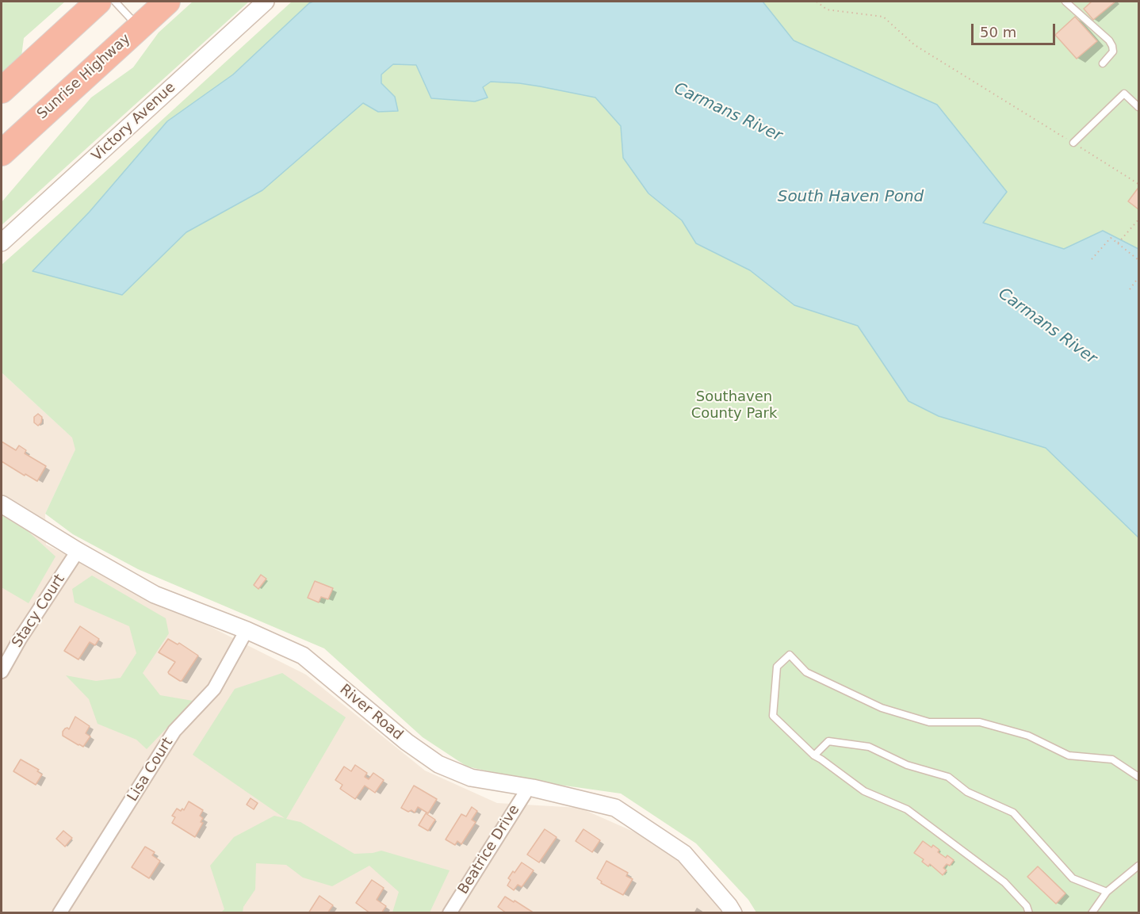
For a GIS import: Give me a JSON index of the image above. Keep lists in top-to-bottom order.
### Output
{
  "streets": {
    "highway": ["Sunrise Highway"],
    "street": [
      "Victory Avenue",
      "Stacy Court",
      "River Road",
      "Lisa Court",
      "Beatrice Drive"
    ]
  },
  "crossings": [
    ["Stacy Court", "River Road"],
    ["River Road", "Lisa Court"],
    ["River Road", "Beatrice Drive"]
  ],
  "water": ["Carmans River", "South Haven Pond"],
  "parks": ["Southaven County Park"],
  "scale_bar": "50 m"
}
